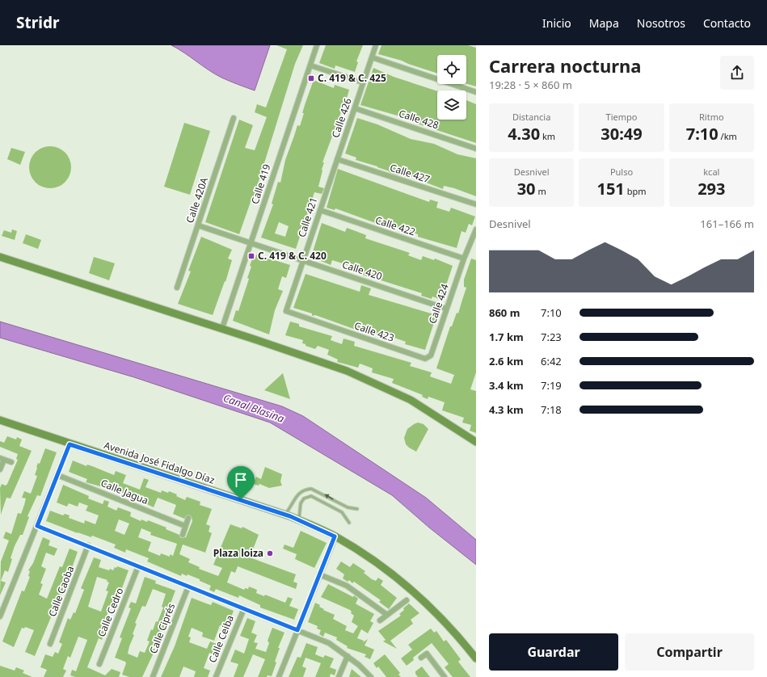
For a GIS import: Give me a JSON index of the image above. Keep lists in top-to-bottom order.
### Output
{
  "streets": {
    "street": [
      "Calle 426",
      "Calle 428",
      "Calle 427",
      "Calle 419",
      "Calle 420A",
      "Calle 421",
      "Calle 422",
      "Calle 420",
      "Calle 424",
      "Calle 423",
      "Avenida José Fidalgo Díaz",
      "Calle Jagua",
      "Calle Caoba",
      "Calle Cedro",
      "Calle Ciprés",
      "Calle Ceiba"
    ]
  },
  "crossings": [
    ["Calle 426", "Calle 428"],
    ["Calle 426", "Calle 427"],
    ["Calle 426", "Calle 421"],
    ["Calle 427", "Calle 421"],
    ["Calle 419", "Calle 420"],
    ["Calle 420A", "Calle 420"],
    ["Calle 421", "Calle 422"],
    ["Calle 421", "Calle 420"],
    ["Calle 421", "Calle 423"],
    ["Calle 422", "Calle 424"],
    ["Calle 420", "Calle 424"],
    ["Calle 424", "Calle 423"]
  ],
  "water": ["Canal Blasina"],
  "places": {
    "transit": ["C. 419 & C. 425", "C. 419 & C. 420"],
    "other": ["Plaza loiza"]
  },
  "page": {
    "header": "Stridr",
    "nav": [
      "Inicio",
      "Mapa",
      "Nosotros",
      "Contacto"
    ],
    "heading": ["Carrera nocturna", "19:28 · 5 × 860 m"],
    "stats": [
      ["Distancia", "4.30 km"],
      ["Tiempo", "30:49"],
      ["Ritmo", "7:10 /km"],
      ["Desnivel", "30 m"],
      ["Pulso", "151 bpm"],
      ["kcal", "293"]
    ],
    "chart": ["Desnivel", "161–166 m"],
    "list": [
      {
        "name": "860 m",
        "note": "7:10"
      },
      {
        "name": "1.7 km",
        "note": "7:23"
      },
      {
        "name": "2.6 km",
        "note": "6:42"
      },
      {
        "name": "3.4 km",
        "note": "7:19"
      },
      {
        "name": "4.3 km",
        "note": "7:18"
      }
    ],
    "buttons": ["Guardar", "Compartir"]
  }
}
